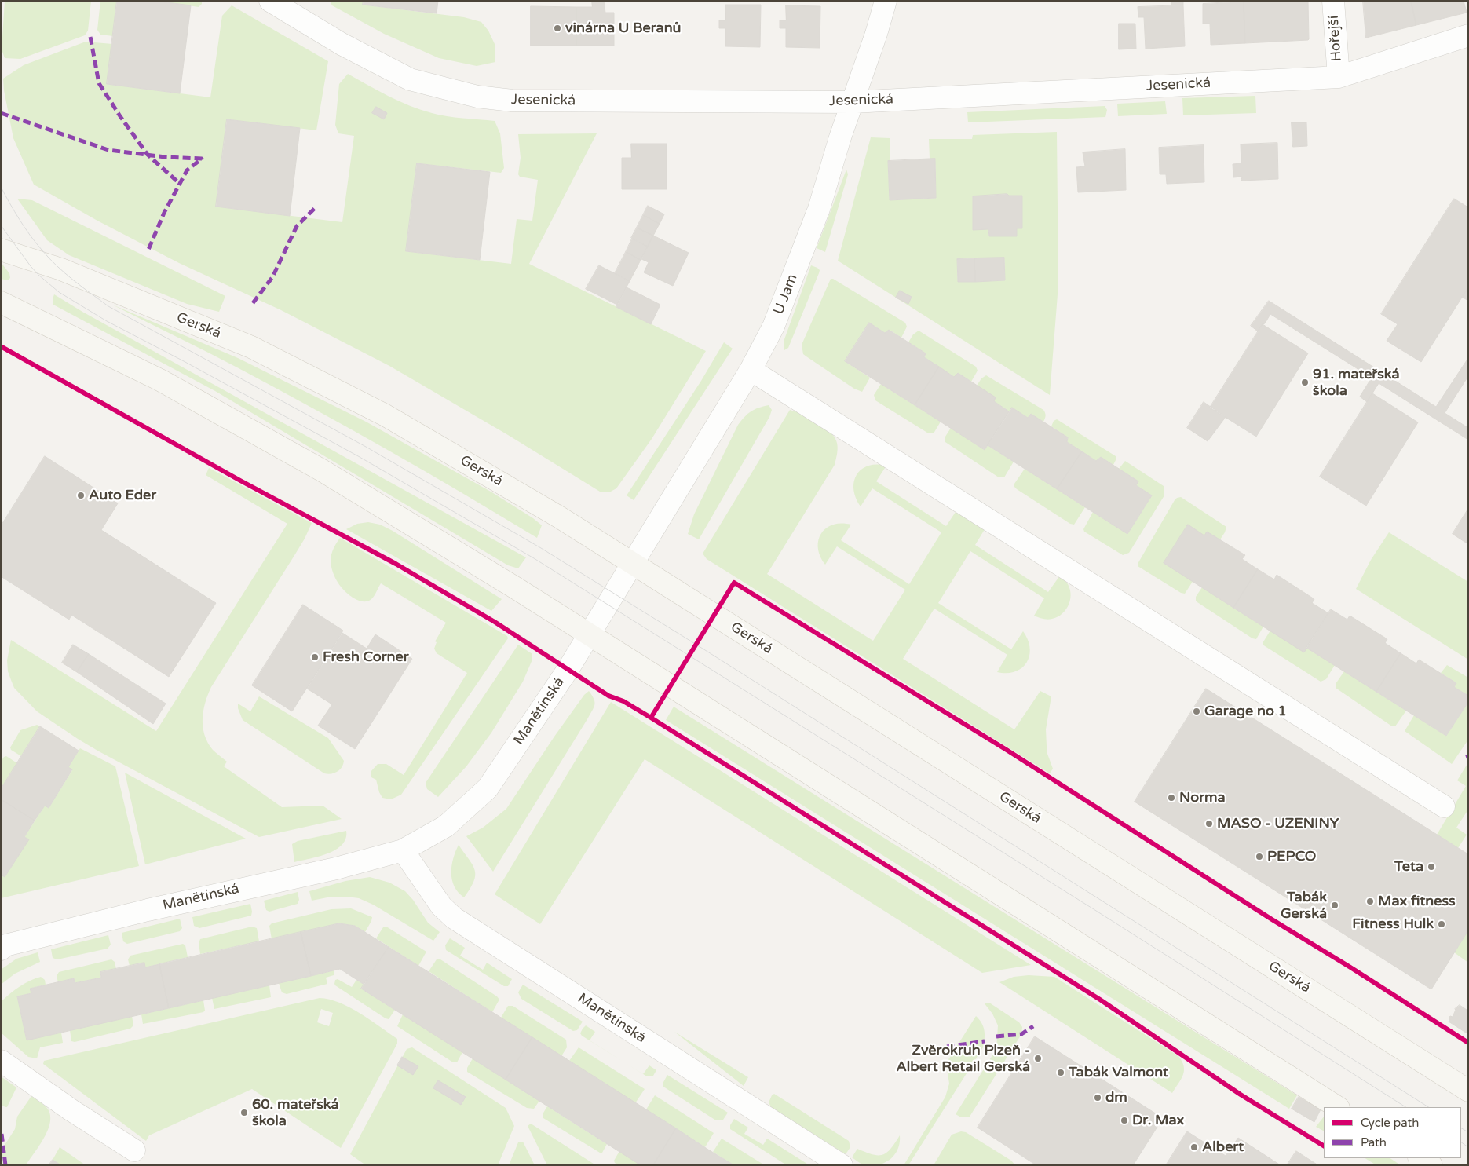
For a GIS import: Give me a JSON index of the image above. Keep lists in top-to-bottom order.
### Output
{
  "streets": {
    "street": [
      "Hořejší",
      "Jesenická",
      "U Jam",
      "Gerská",
      "Manětínská"
    ]
  },
  "crossings": [
    ["Hořejší", "Jesenická"],
    ["Jesenická", "U Jam"],
    ["U Jam", "Gerská"],
    ["U Jam", "Manětínská"],
    ["Gerská", "Manětínská"]
  ],
  "places": [
    "vinárna U Beranů",
    "91. mateřská škola",
    "Auto Eder",
    "Fresh Corner",
    "Garage no 1",
    "Norma",
    "MASO - UZENINY",
    "PEPCO",
    "Teta",
    "Max fitness",
    "Tabák Gerská",
    "Fitness Hulk",
    "Zvěrokruh Plzeň - Albert Retail Gerská",
    "Tabák Valmont",
    "dm",
    "60. mateřská škola",
    "Dr. Max",
    "Albert"
  ],
  "legend": ["Cycle path", "Path"]
}
